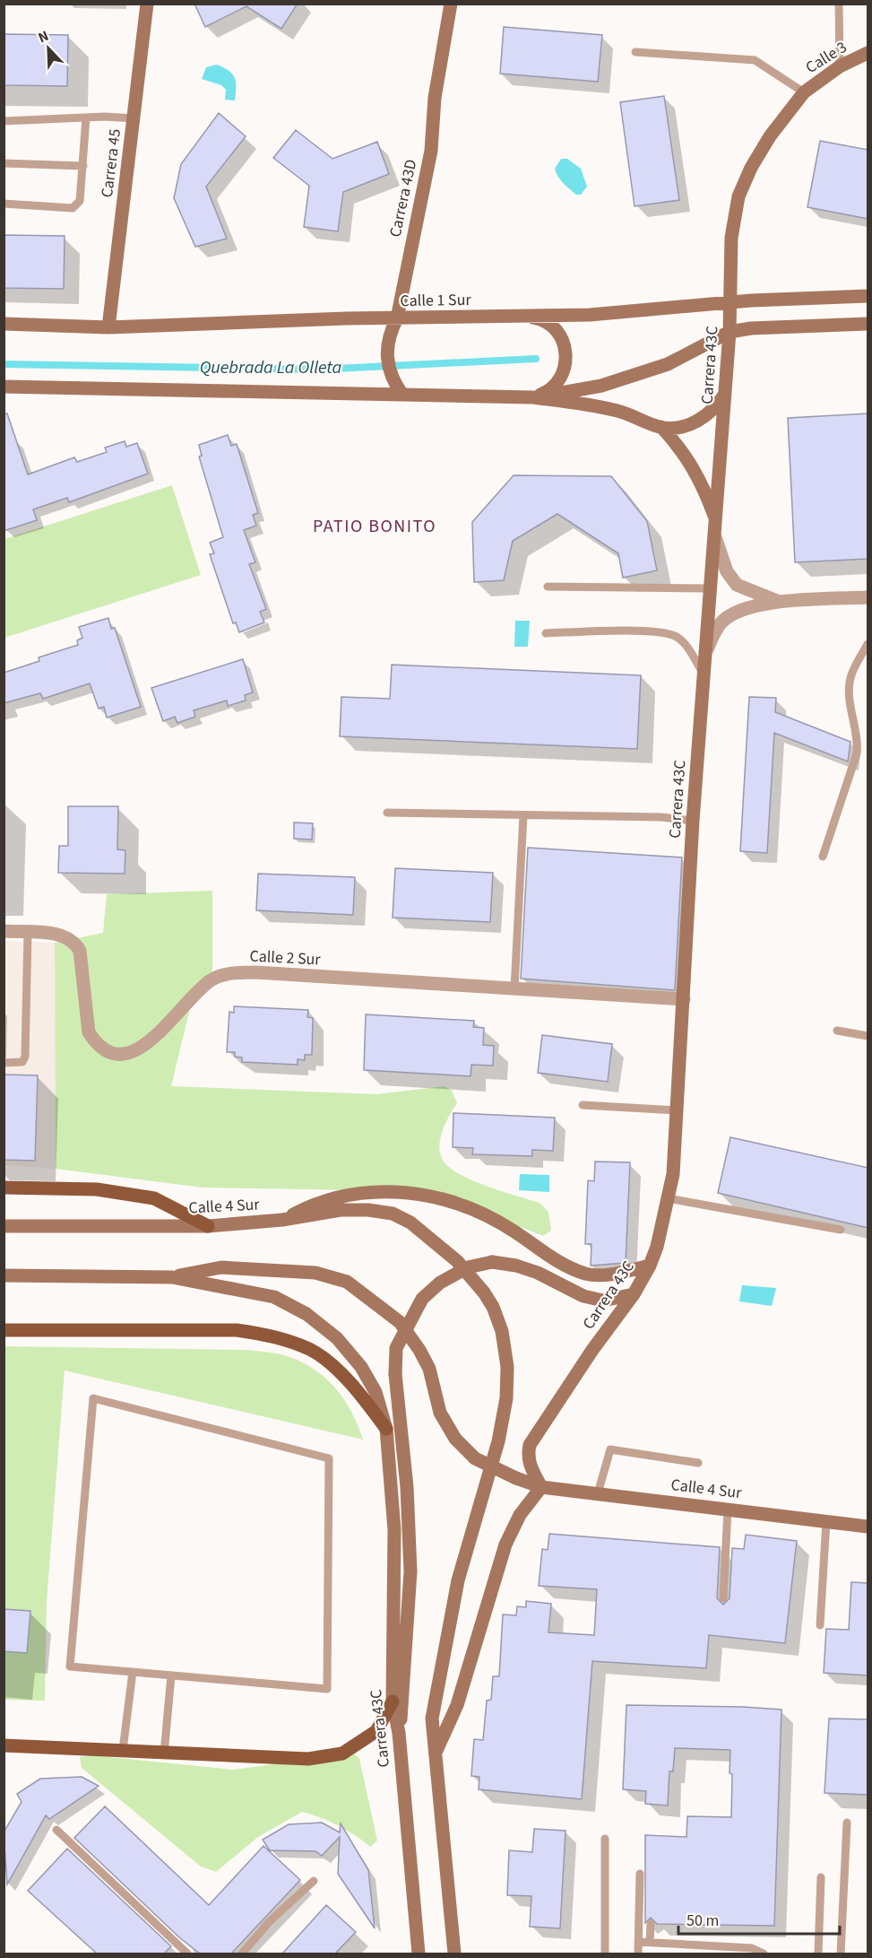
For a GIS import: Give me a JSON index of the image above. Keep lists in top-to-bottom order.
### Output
{
  "streets": {
    "street": [
      "Calle 3",
      "Carrera 45",
      "Carrera 43D",
      "Calle 1 Sur",
      "Carrera 43C",
      "Calle 2 Sur",
      "Calle 4 Sur"
    ]
  },
  "crossings": [
    ["Calle 3", "Carrera 43C"],
    ["Carrera 45", "Calle 1 Sur"],
    ["Carrera 43D", "Calle 1 Sur"],
    ["Calle 1 Sur", "Carrera 43C"],
    ["Carrera 43C", "Calle 2 Sur"],
    ["Carrera 43C", "Calle 4 Sur"]
  ],
  "districts": ["PATIO BONITO"],
  "water": ["Quebrada La Olleta"],
  "scale_bar": "50 m",
  "north": "top left"
}
